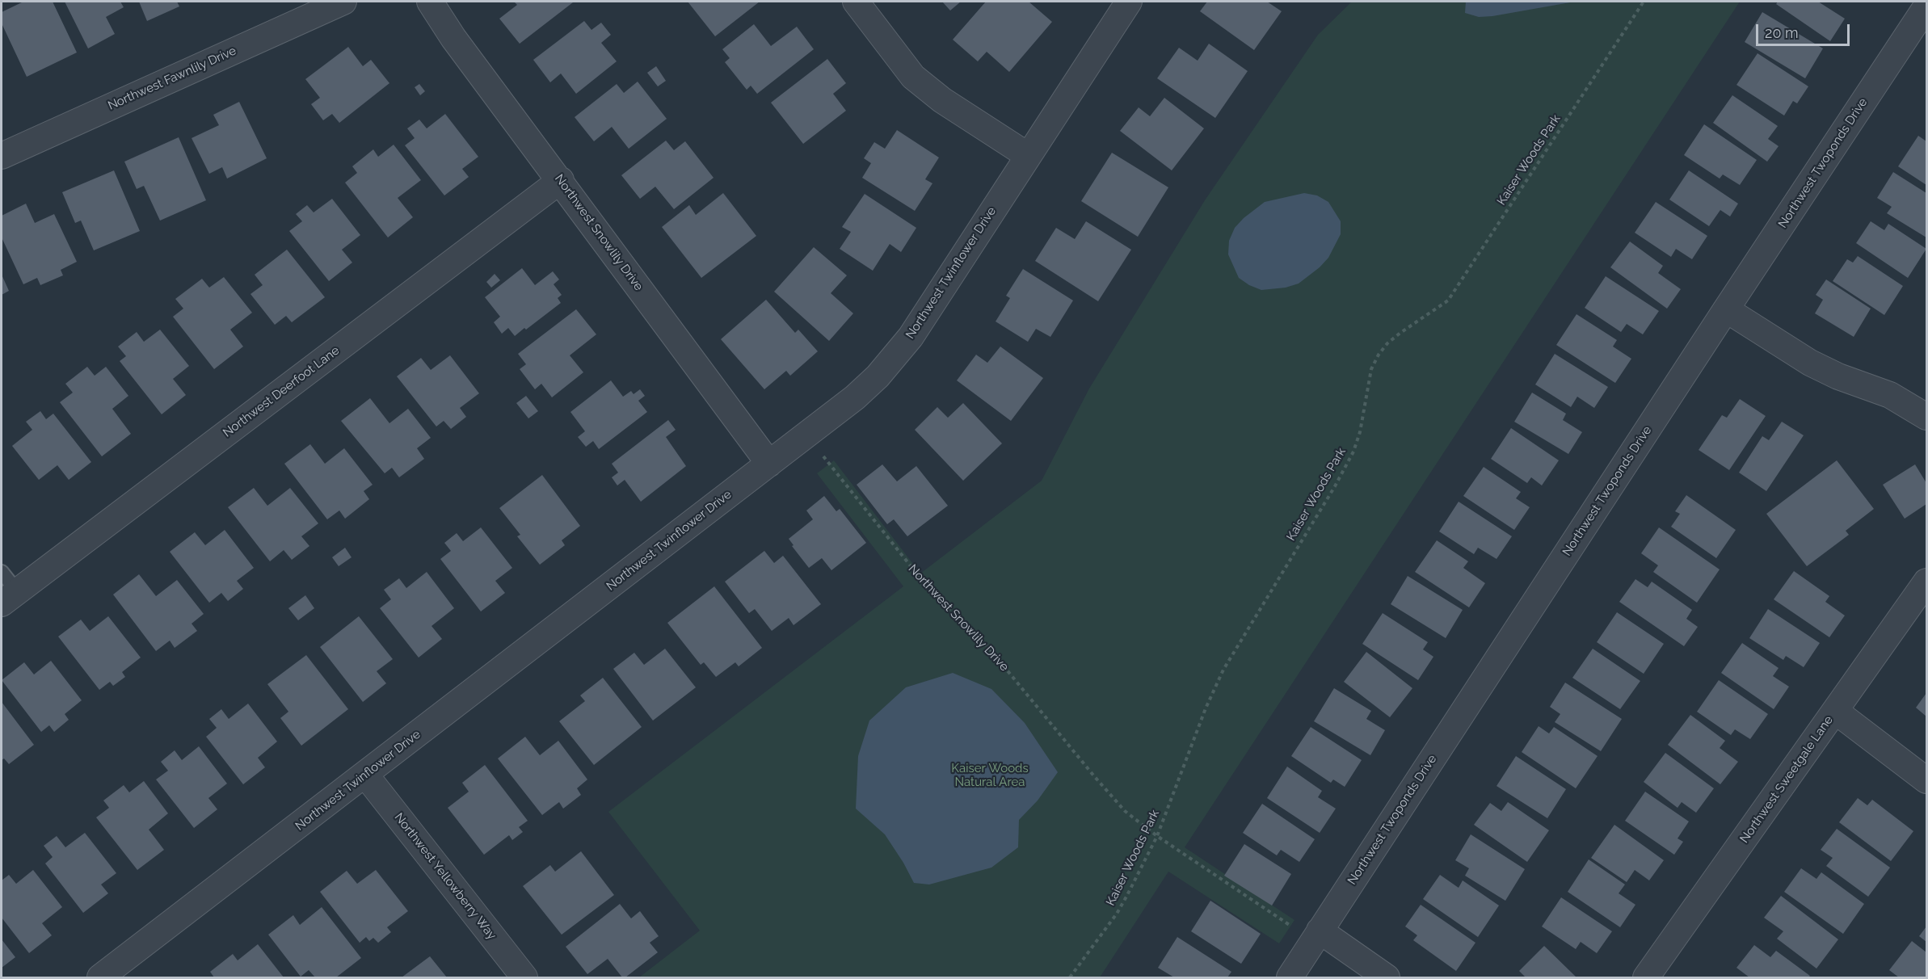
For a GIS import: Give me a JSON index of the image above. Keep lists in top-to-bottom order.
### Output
{
  "streets": {
    "street": [
      "Northwest Fawnlily Drive",
      "Northwest Twoponds Drive",
      "Northwest Snowlily Drive",
      "Northwest Twinflower Drive",
      "Northwest Deerfoot Lane",
      "Northwest Sweetgale Lane",
      "Northwest Yellowberry Way"
    ],
    "path": ["Kaiser Woods Park"]
  },
  "crossings": [
    ["Kaiser Woods Park", "Northwest Snowlily Drive"],
    ["Northwest Twoponds Drive", "Northwest Snowlily Drive"],
    ["Northwest Snowlily Drive", "Northwest Twinflower Drive"],
    ["Northwest Snowlily Drive", "Northwest Deerfoot Lane"],
    ["Northwest Twinflower Drive", "Northwest Yellowberry Way"]
  ],
  "parks": ["Kaiser Woods Natural Area"],
  "scale_bar": "20 m"
}
